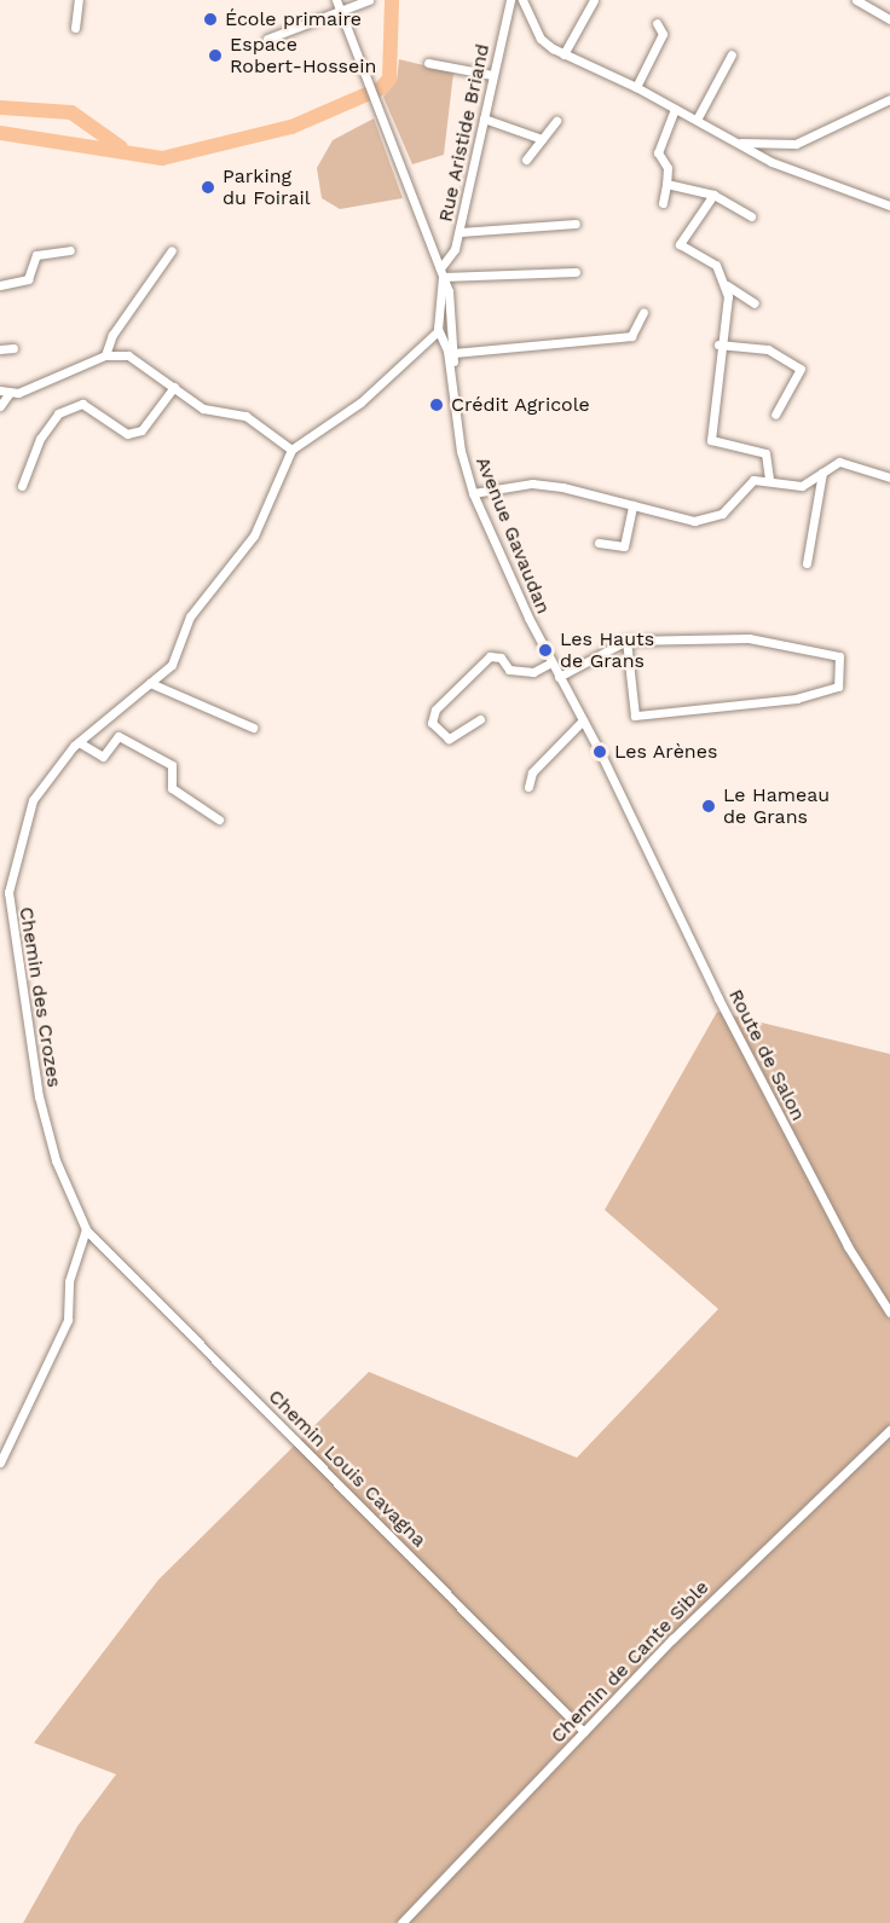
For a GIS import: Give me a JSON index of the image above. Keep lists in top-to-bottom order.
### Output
{
  "streets": {
    "street": [
      "Rue Aristide Briand",
      "Avenue Gavaudan",
      "Chemin des Crozes",
      "Route de Salon",
      "Chemin Louis Cavagna",
      "Chemin de Cante Sible"
    ]
  },
  "crossings": [
    ["Avenue Gavaudan", "Route de Salon"],
    ["Chemin des Crozes", "Chemin Louis Cavagna"],
    ["Chemin Louis Cavagna", "Chemin de Cante Sible"]
  ],
  "places": [
    "École primaire",
    "Espace Robert-Hossein",
    "Parking du Foirail",
    "Crédit Agricole",
    "Les Hauts de Grans",
    "Les Arènes",
    "Le Hameau de Grans"
  ]
}
